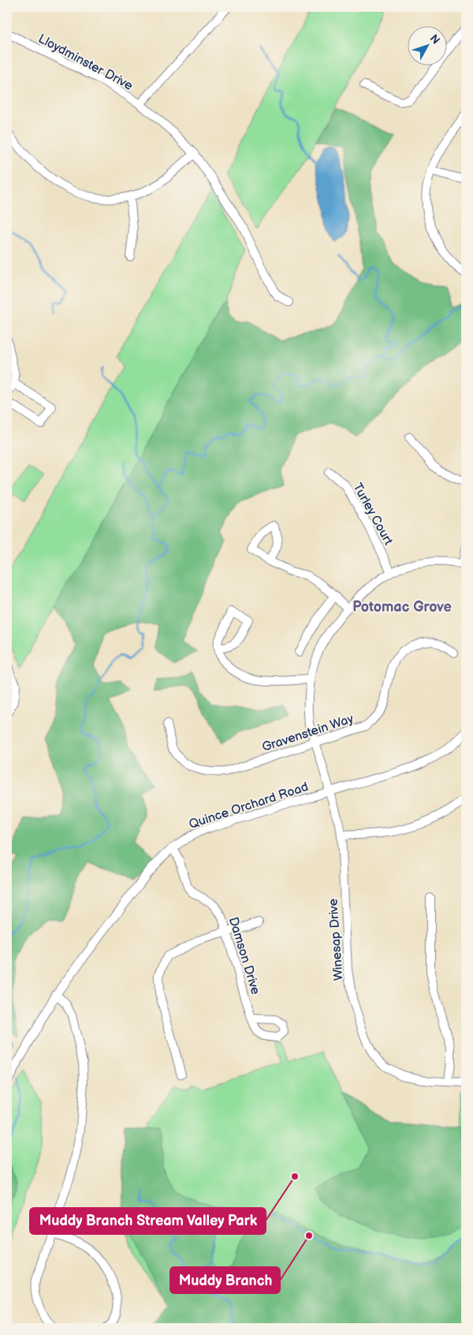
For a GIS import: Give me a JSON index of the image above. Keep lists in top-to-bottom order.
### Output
{
  "streets": {
    "street": [
      "Lloydminster Drive",
      "Turley Court",
      "Gravenstein Way",
      "Quince Orchard Road",
      "Winesap Drive",
      "Damson Drive"
    ]
  },
  "crossings": [
    ["Turley Court", "Winesap Drive"],
    ["Gravenstein Way", "Winesap Drive"],
    ["Quince Orchard Road", "Winesap Drive"],
    ["Quince Orchard Road", "Damson Drive"]
  ],
  "districts": ["Potomac Grove"],
  "places": ["Muddy Branch Stream Valley Park", "Muddy Branch"],
  "north": "top right"
}
